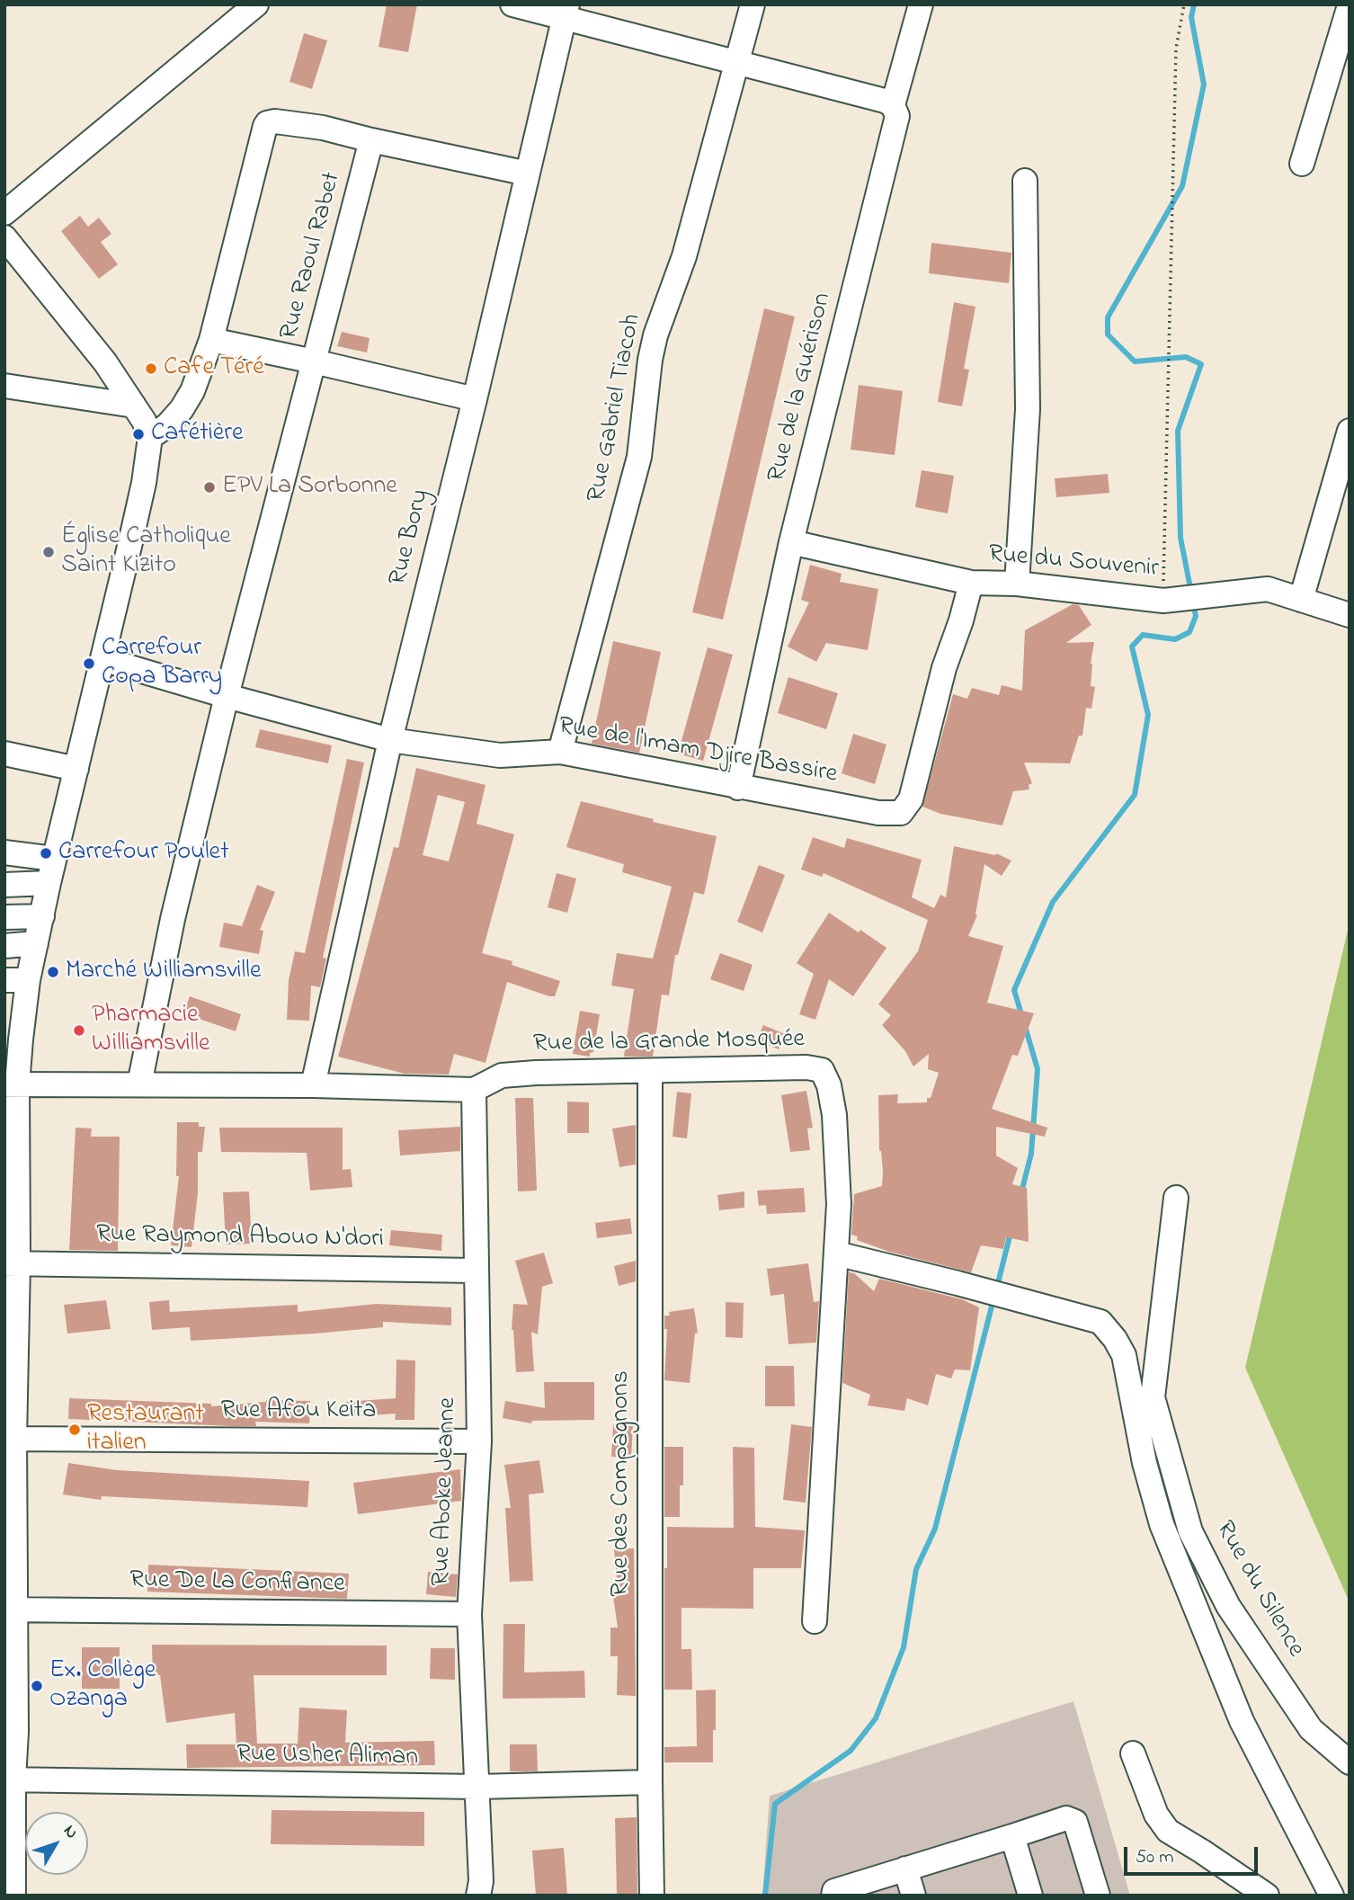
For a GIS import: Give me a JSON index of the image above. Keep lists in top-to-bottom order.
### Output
{
  "streets": {
    "street": [
      "Rue Raoul Rabet",
      "Rue de la Guérison",
      "Rue Gabriel Tiacoh",
      "Rue Bory",
      "Rue du Souvenir",
      "Rue de l'Imam Djire Bassire",
      "Rue de la Grande Mosquée",
      "Rue Raymond Abouo N'dori",
      "Rue Afou Keita",
      "Rue des Compagnons",
      "Rue Aboke Jeanne",
      "Rue De La Confiance",
      "Rue du Silence",
      "Rue Usher Aliman"
    ]
  },
  "crossings": [
    ["Rue Raoul Rabet", "Rue de l'Imam Djire Bassire"],
    ["Rue Raoul Rabet", "Rue de la Grande Mosquée"],
    ["Rue de la Guérison", "Rue du Souvenir"],
    ["Rue de la Guérison", "Rue de l'Imam Djire Bassire"],
    ["Rue Gabriel Tiacoh", "Rue de l'Imam Djire Bassire"],
    ["Rue Bory", "Rue de l'Imam Djire Bassire"],
    ["Rue Bory", "Rue de la Grande Mosquée"],
    ["Rue du Souvenir", "Rue de l'Imam Djire Bassire"],
    ["Rue de la Grande Mosquée", "Rue des Compagnons"],
    ["Rue de la Grande Mosquée", "Rue Aboke Jeanne"],
    ["Rue Raymond Abouo N'dori", "Rue Aboke Jeanne"],
    ["Rue Afou Keita", "Rue Aboke Jeanne"],
    ["Rue des Compagnons", "Rue Usher Aliman"],
    ["Rue Aboke Jeanne", "Rue De La Confiance"],
    ["Rue Aboke Jeanne", "Rue Usher Aliman"]
  ],
  "places": [
    "Cafe Téré",
    "Cafétière",
    "EPV La Sorbonne",
    "Église Catholique Saint Kizito",
    "Carrefour Copa Barry",
    "Carrefour Poulet",
    "Marché Williamsville",
    "Pharmacie Williamsville",
    "Restaurant italien",
    "Ex. Collège Ozanga"
  ],
  "scale_bar": "50 m",
  "north": "top right"
}
